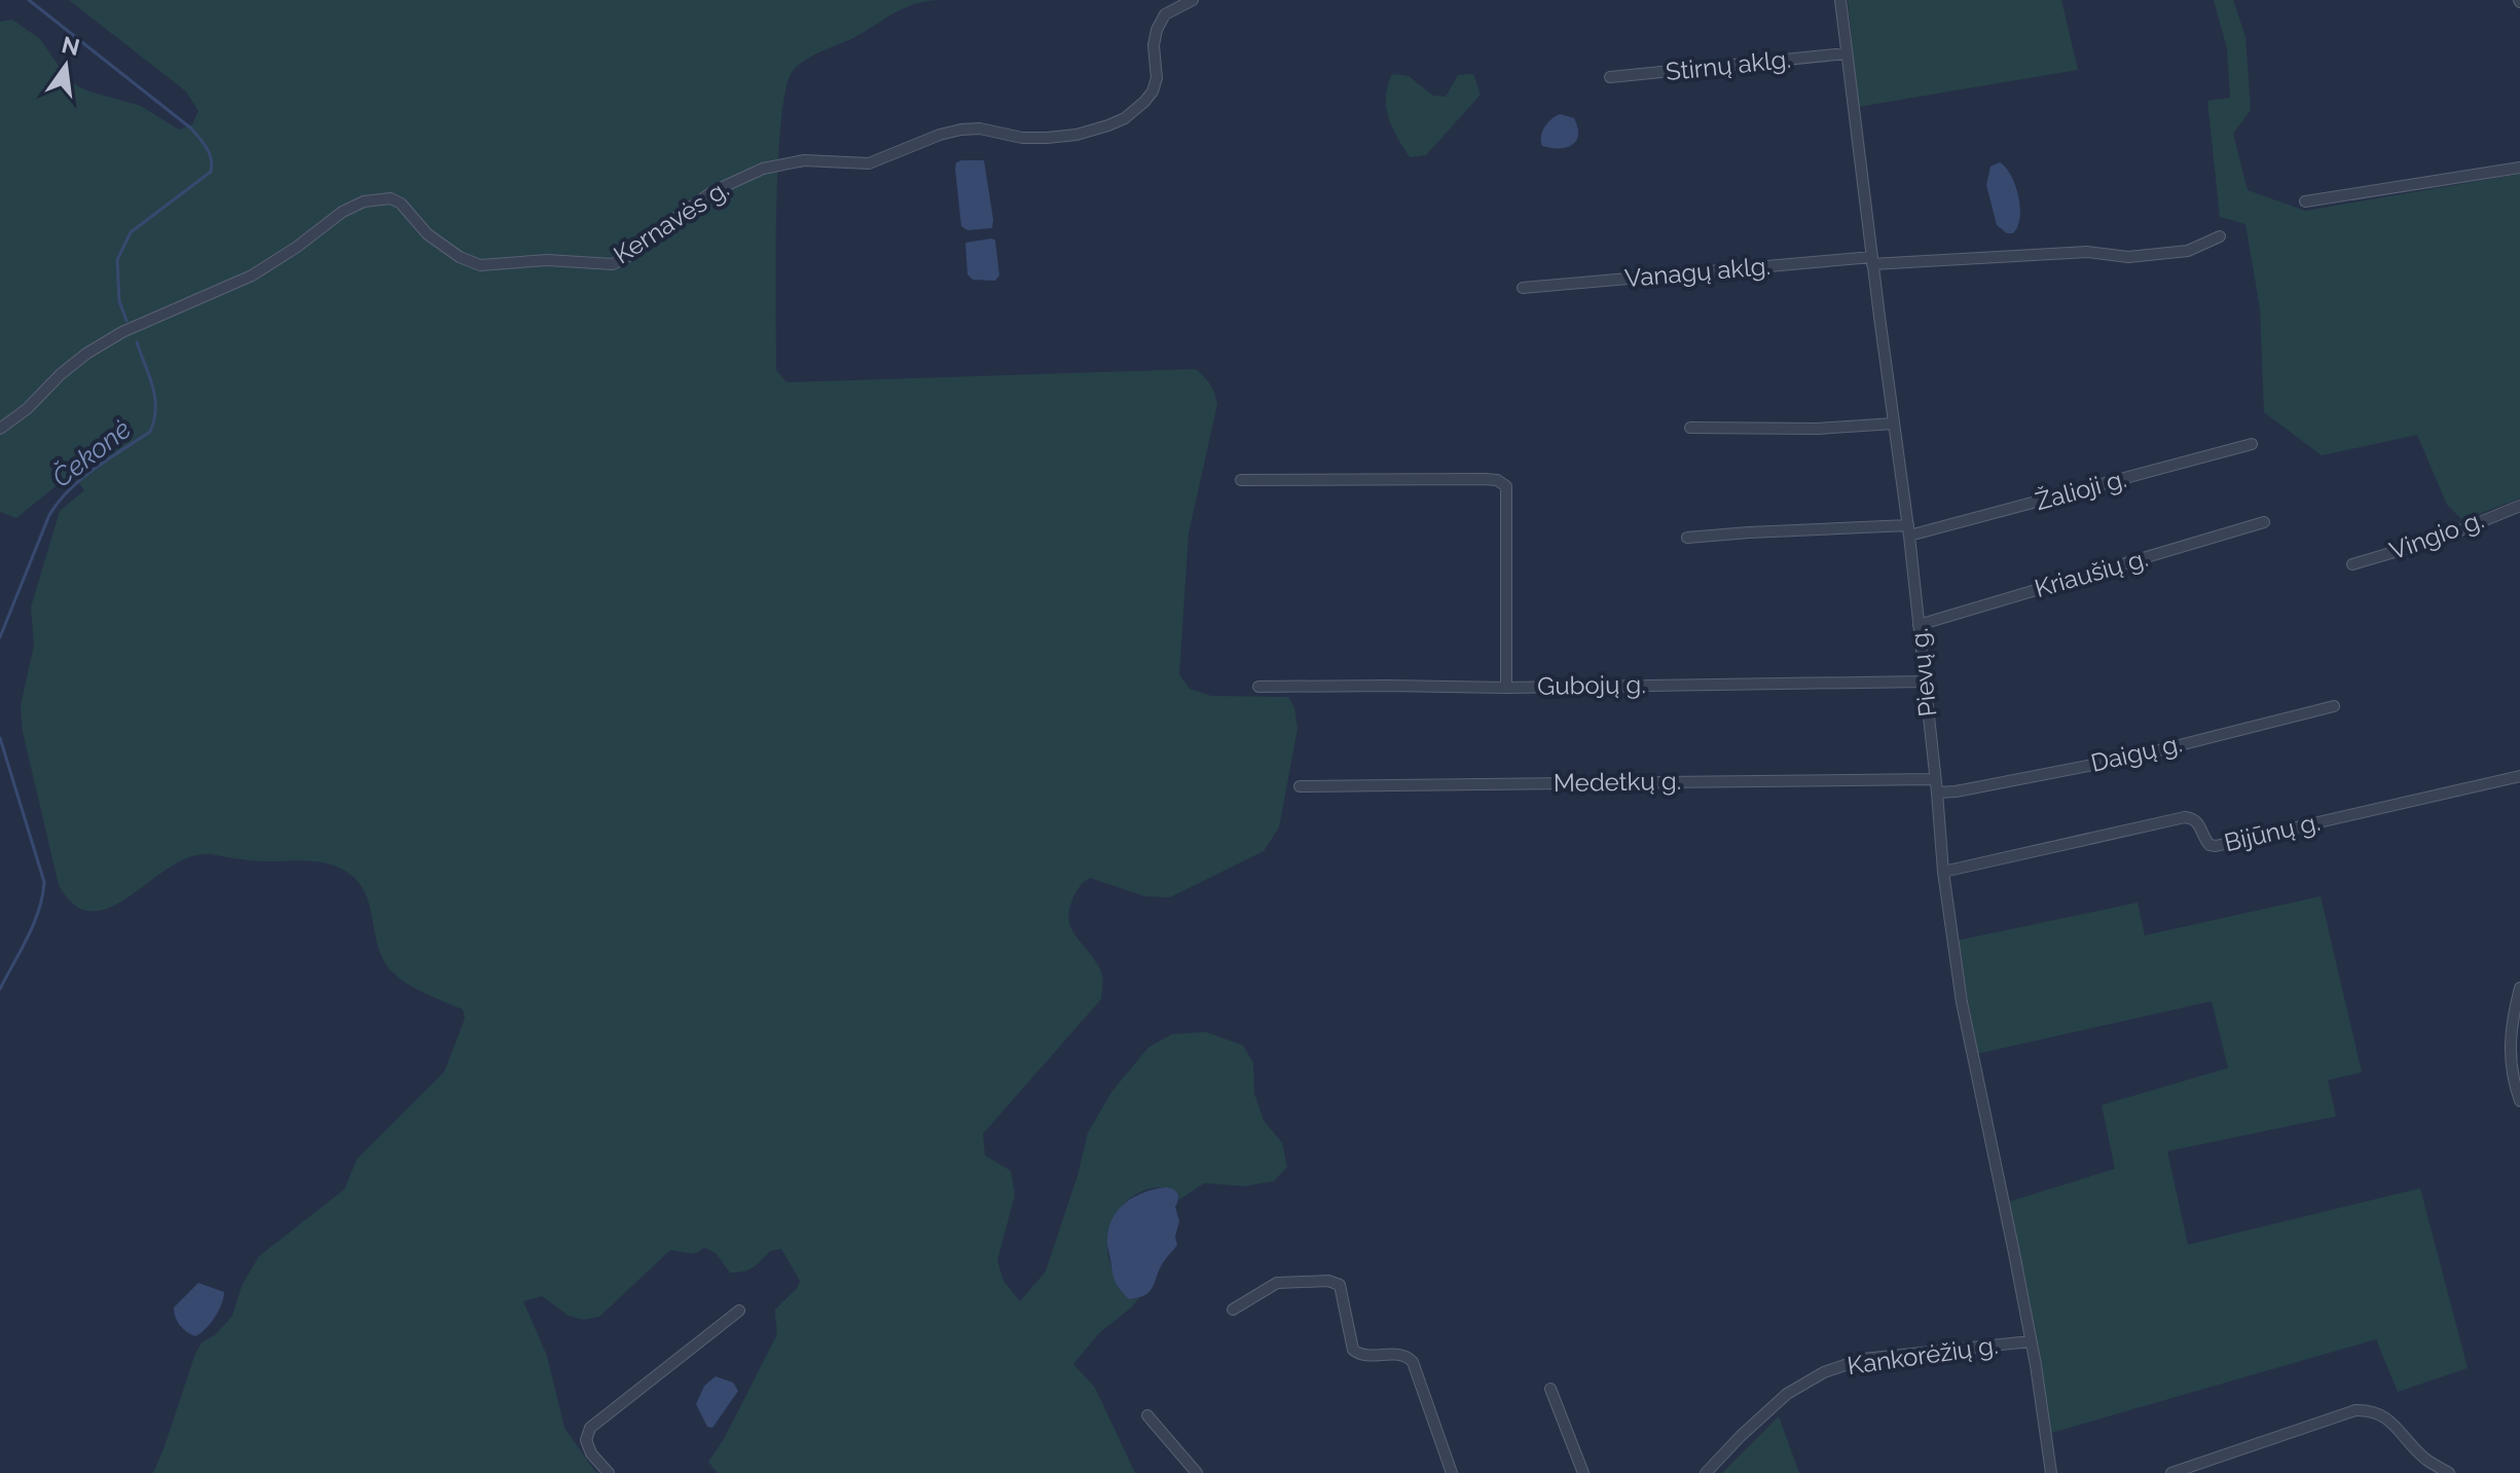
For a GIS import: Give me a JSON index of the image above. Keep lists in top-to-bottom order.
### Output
{
  "streets": {
    "street": [
      "Stirnų aklg.",
      "Kernavės g.",
      "Vanagų aklg.",
      "Žalioji g.",
      "Vingio g.",
      "Kriaušių g.",
      "Pievų g.",
      "Gubojų g.",
      "Daigų g.",
      "Medetkų g.",
      "Bijūnų g.",
      "Kankorėžių g."
    ]
  },
  "crossings": [
    ["Stirnų aklg.", "Pievų g."],
    ["Vanagų aklg.", "Pievų g."],
    ["Žalioji g.", "Pievų g."],
    ["Kriaušių g.", "Pievų g."],
    ["Pievų g.", "Gubojų g."],
    ["Pievų g.", "Daigų g."],
    ["Pievų g.", "Medetkų g."],
    ["Pievų g.", "Bijūnų g."],
    ["Pievų g.", "Kankorėžių g."]
  ],
  "water": ["Čekonė"],
  "north": "top"
}
